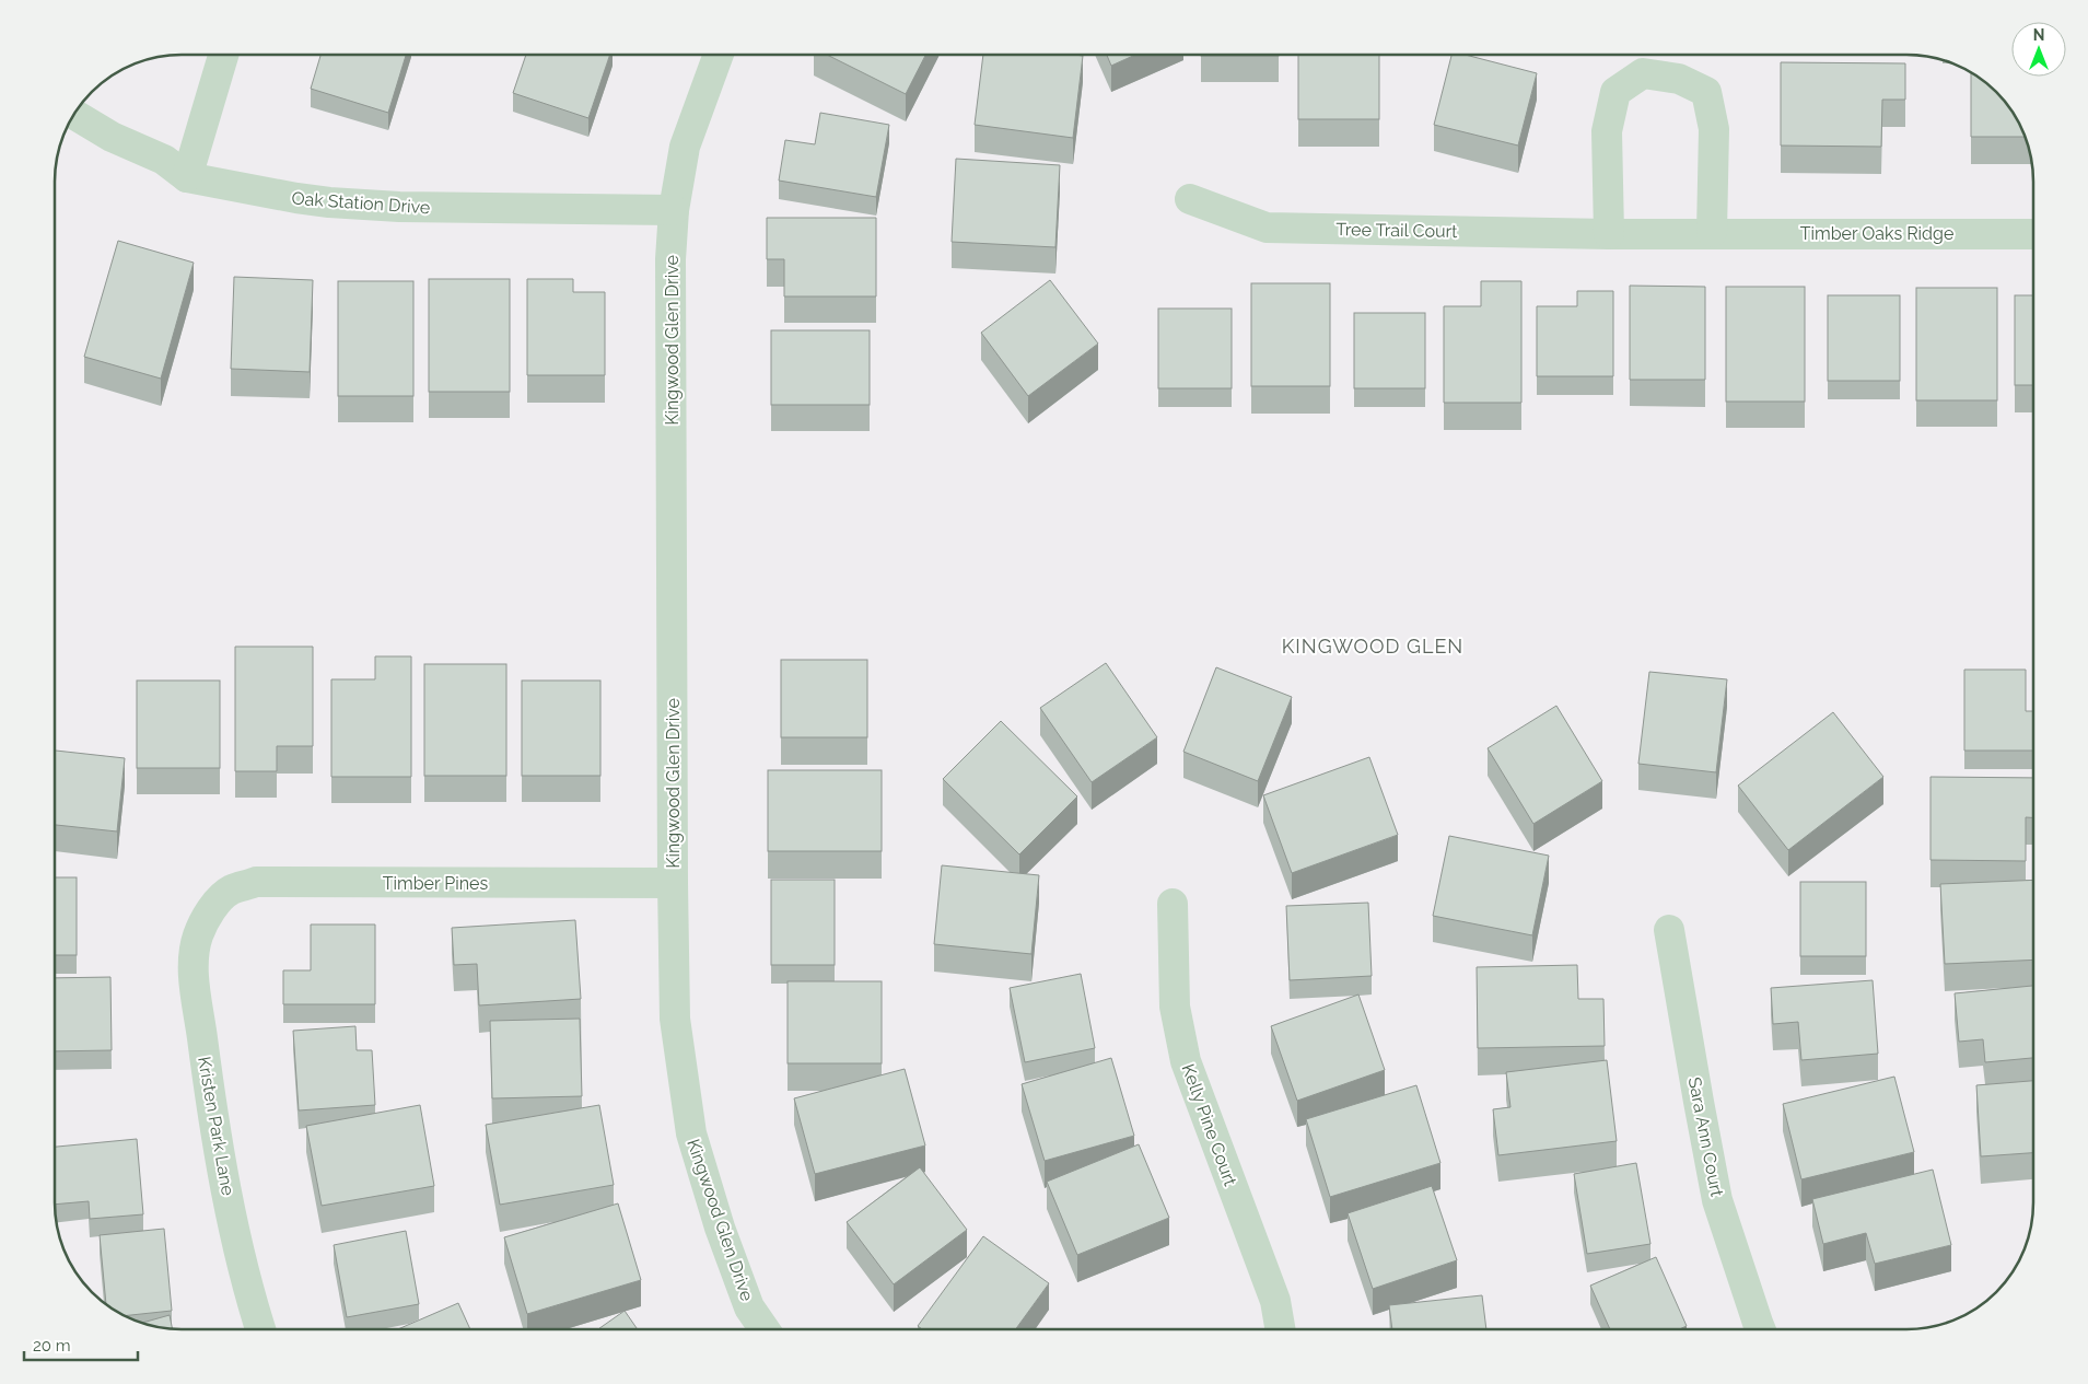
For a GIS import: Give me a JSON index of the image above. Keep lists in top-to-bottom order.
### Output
{
  "streets": {
    "street": [
      "Oak Station Drive",
      "Tree Trail Court",
      "Timber Oaks Ridge",
      "Kingwood Glen Drive",
      "Timber Pines",
      "Kelly Pine Court",
      "Kristen Park Lane",
      "Sara Ann Court"
    ]
  },
  "crossings": [
    ["Oak Station Drive", "Kingwood Glen Drive"],
    ["Tree Trail Court", "Timber Oaks Ridge"],
    ["Kingwood Glen Drive", "Timber Pines"],
    ["Timber Pines", "Kristen Park Lane"]
  ],
  "districts": ["KINGWOOD GLEN"],
  "scale_bar": "20 m",
  "north": "top"
}
